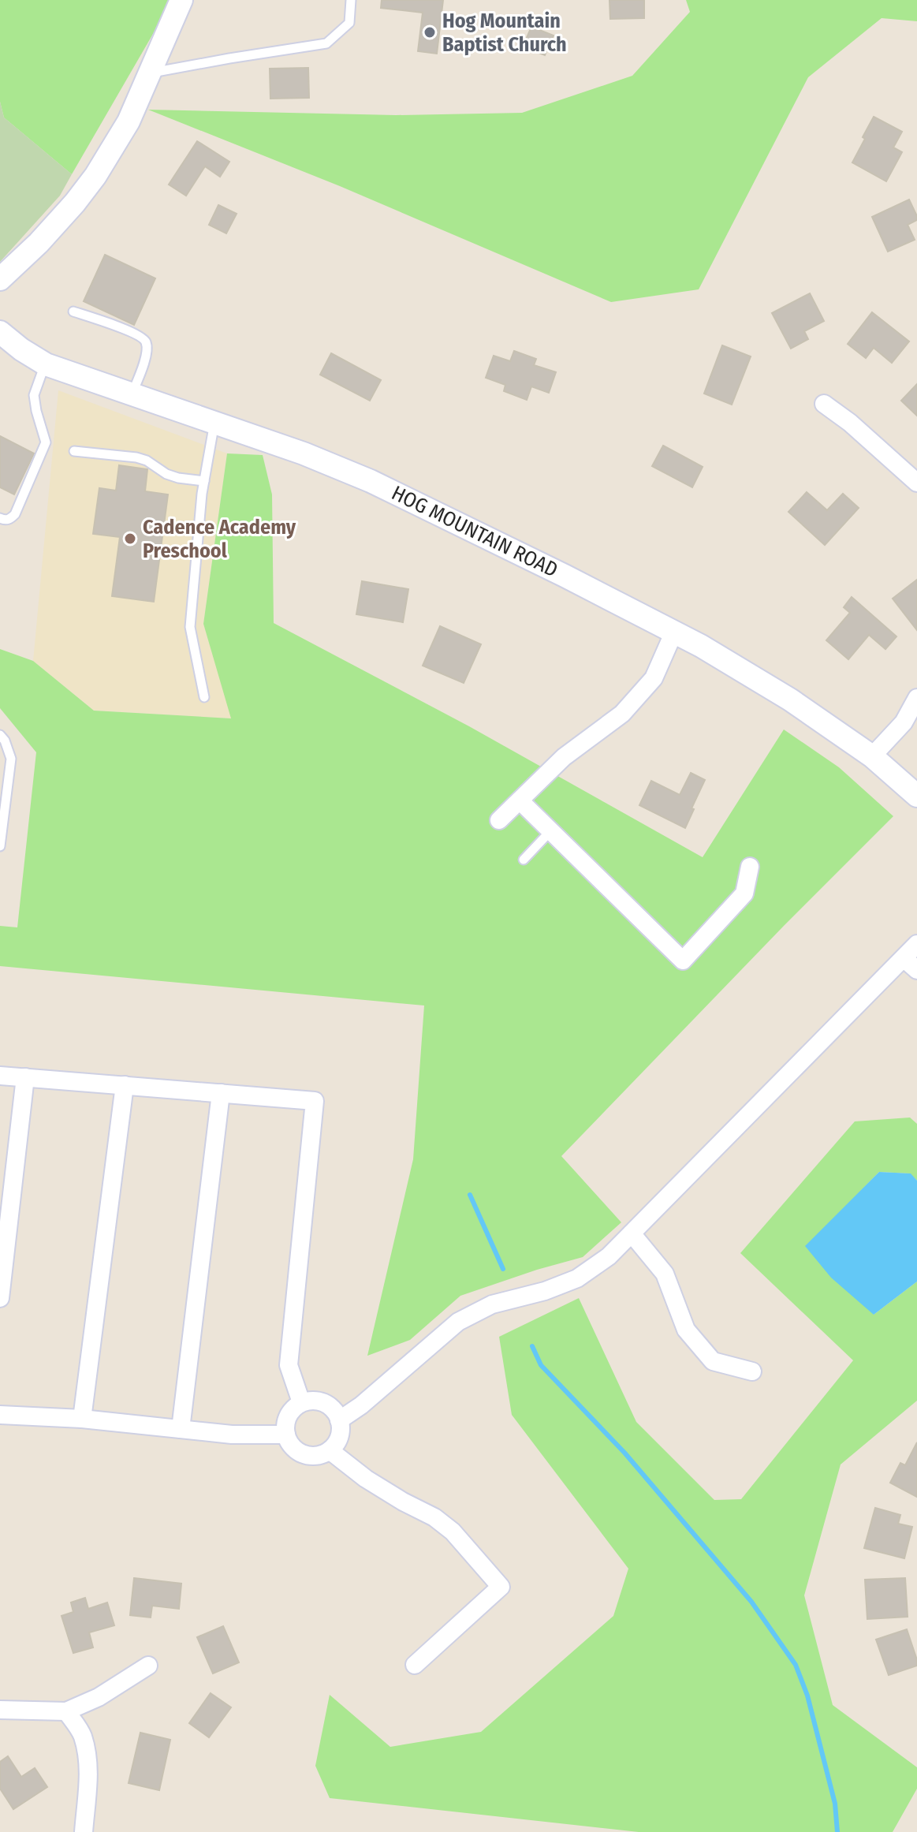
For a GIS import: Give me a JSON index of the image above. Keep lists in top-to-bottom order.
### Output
{
  "streets": {
    "street": ["HOG MOUNTAIN ROAD"]
  },
  "places": ["Hog Mountain Baptist Church", "Cadence Academy Preschool"]
}
